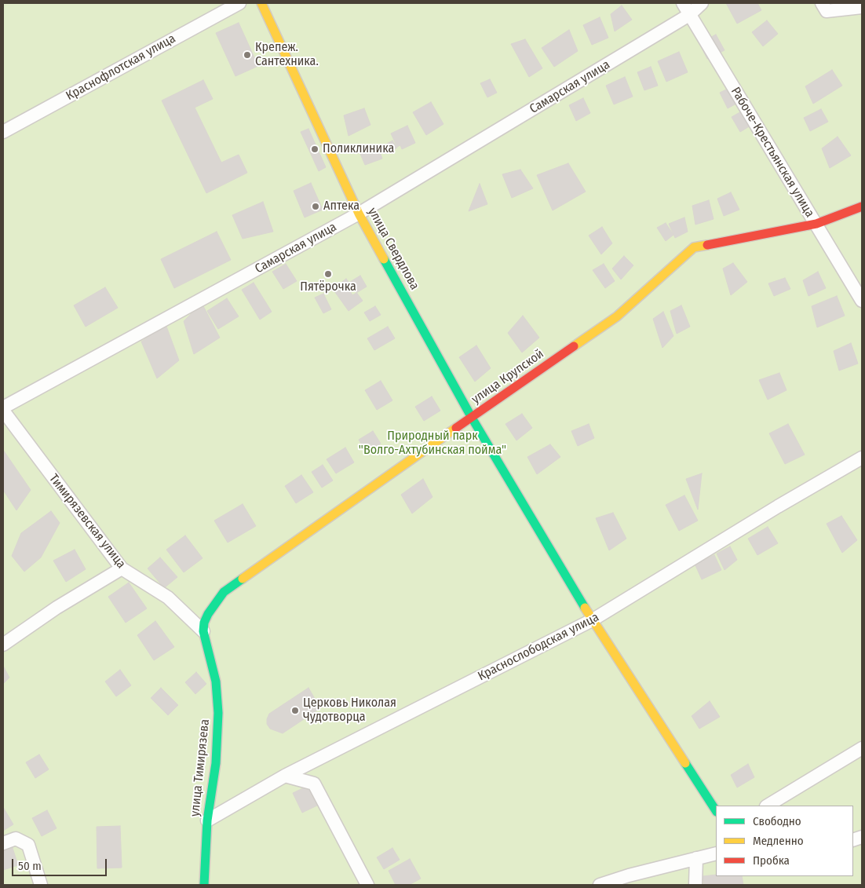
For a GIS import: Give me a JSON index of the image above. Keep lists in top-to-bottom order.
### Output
{
  "streets": {
    "street": [
      "Краснофлотская улица",
      "Самарская улица",
      "Рабоче-Крестьянская улица",
      "улица Свердлова",
      "улица Крупской",
      "Тимирязевская улица",
      "Краснослободская улица",
      "улица Тимирязева"
    ]
  },
  "crossings": [
    ["Самарская улица", "Рабоче-Крестьянская улица"],
    ["Самарская улица", "улица Свердлова"],
    ["Рабоче-Крестьянская улица", "улица Крупской"],
    ["улица Свердлова", "улица Крупской"],
    ["улица Свердлова", "Краснослободская улица"],
    ["улица Крупской", "Тимирязевская улица"],
    ["улица Крупской", "улица Тимирязева"],
    ["Тимирязевская улица", "улица Тимирязева"],
    ["Краснослободская улица", "улица Тимирязева"]
  ],
  "parks": ["Природный парк \"Волго-Ахтубинская пойма\""],
  "places": [
    "Крепеж. Сантехника.",
    "Поликлиника",
    "Аптека",
    "Пятёрочка",
    "Церковь Николая Чудотворца"
  ],
  "legend": ["Свободно", "Медленно", "Пробка"],
  "scale_bar": "50 m"
}
